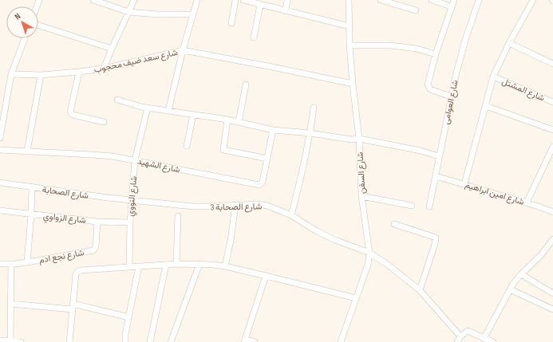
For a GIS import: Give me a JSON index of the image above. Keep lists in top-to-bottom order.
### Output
{
  "streets": {
    "street": [
      "شارع سعد ضيف محجوب",
      "شارع المشتل",
      "شارع العوامى",
      "شارع الشهيد",
      "شارع السفن",
      "شارع الصحابة",
      "شارع امين ابراهيم",
      "شارع النووي",
      "شارع الصحابة 3",
      "شارع الزواوي",
      "شارع نجع ادم"
    ]
  },
  "crossings": [
    ["شارع سعد ضيف محجوب", "شارع السفن"],
    ["شارع العوامى", "شارع امين ابراهيم"],
    ["شارع الشهيد", "شارع النووي"],
    ["شارع السفن", "شارع الصحابة 3"],
    ["شارع الصحابة", "شارع النووي"],
    ["شارع الصحابة", "شارع الصحابة 3"],
    ["شارع النووي", "شارع الصحابة 3"],
    ["شارع النووي", "شارع الزواوي"],
    ["شارع الزواوي", "شارع نجع ادم"]
  ],
  "north": "top left"
}
